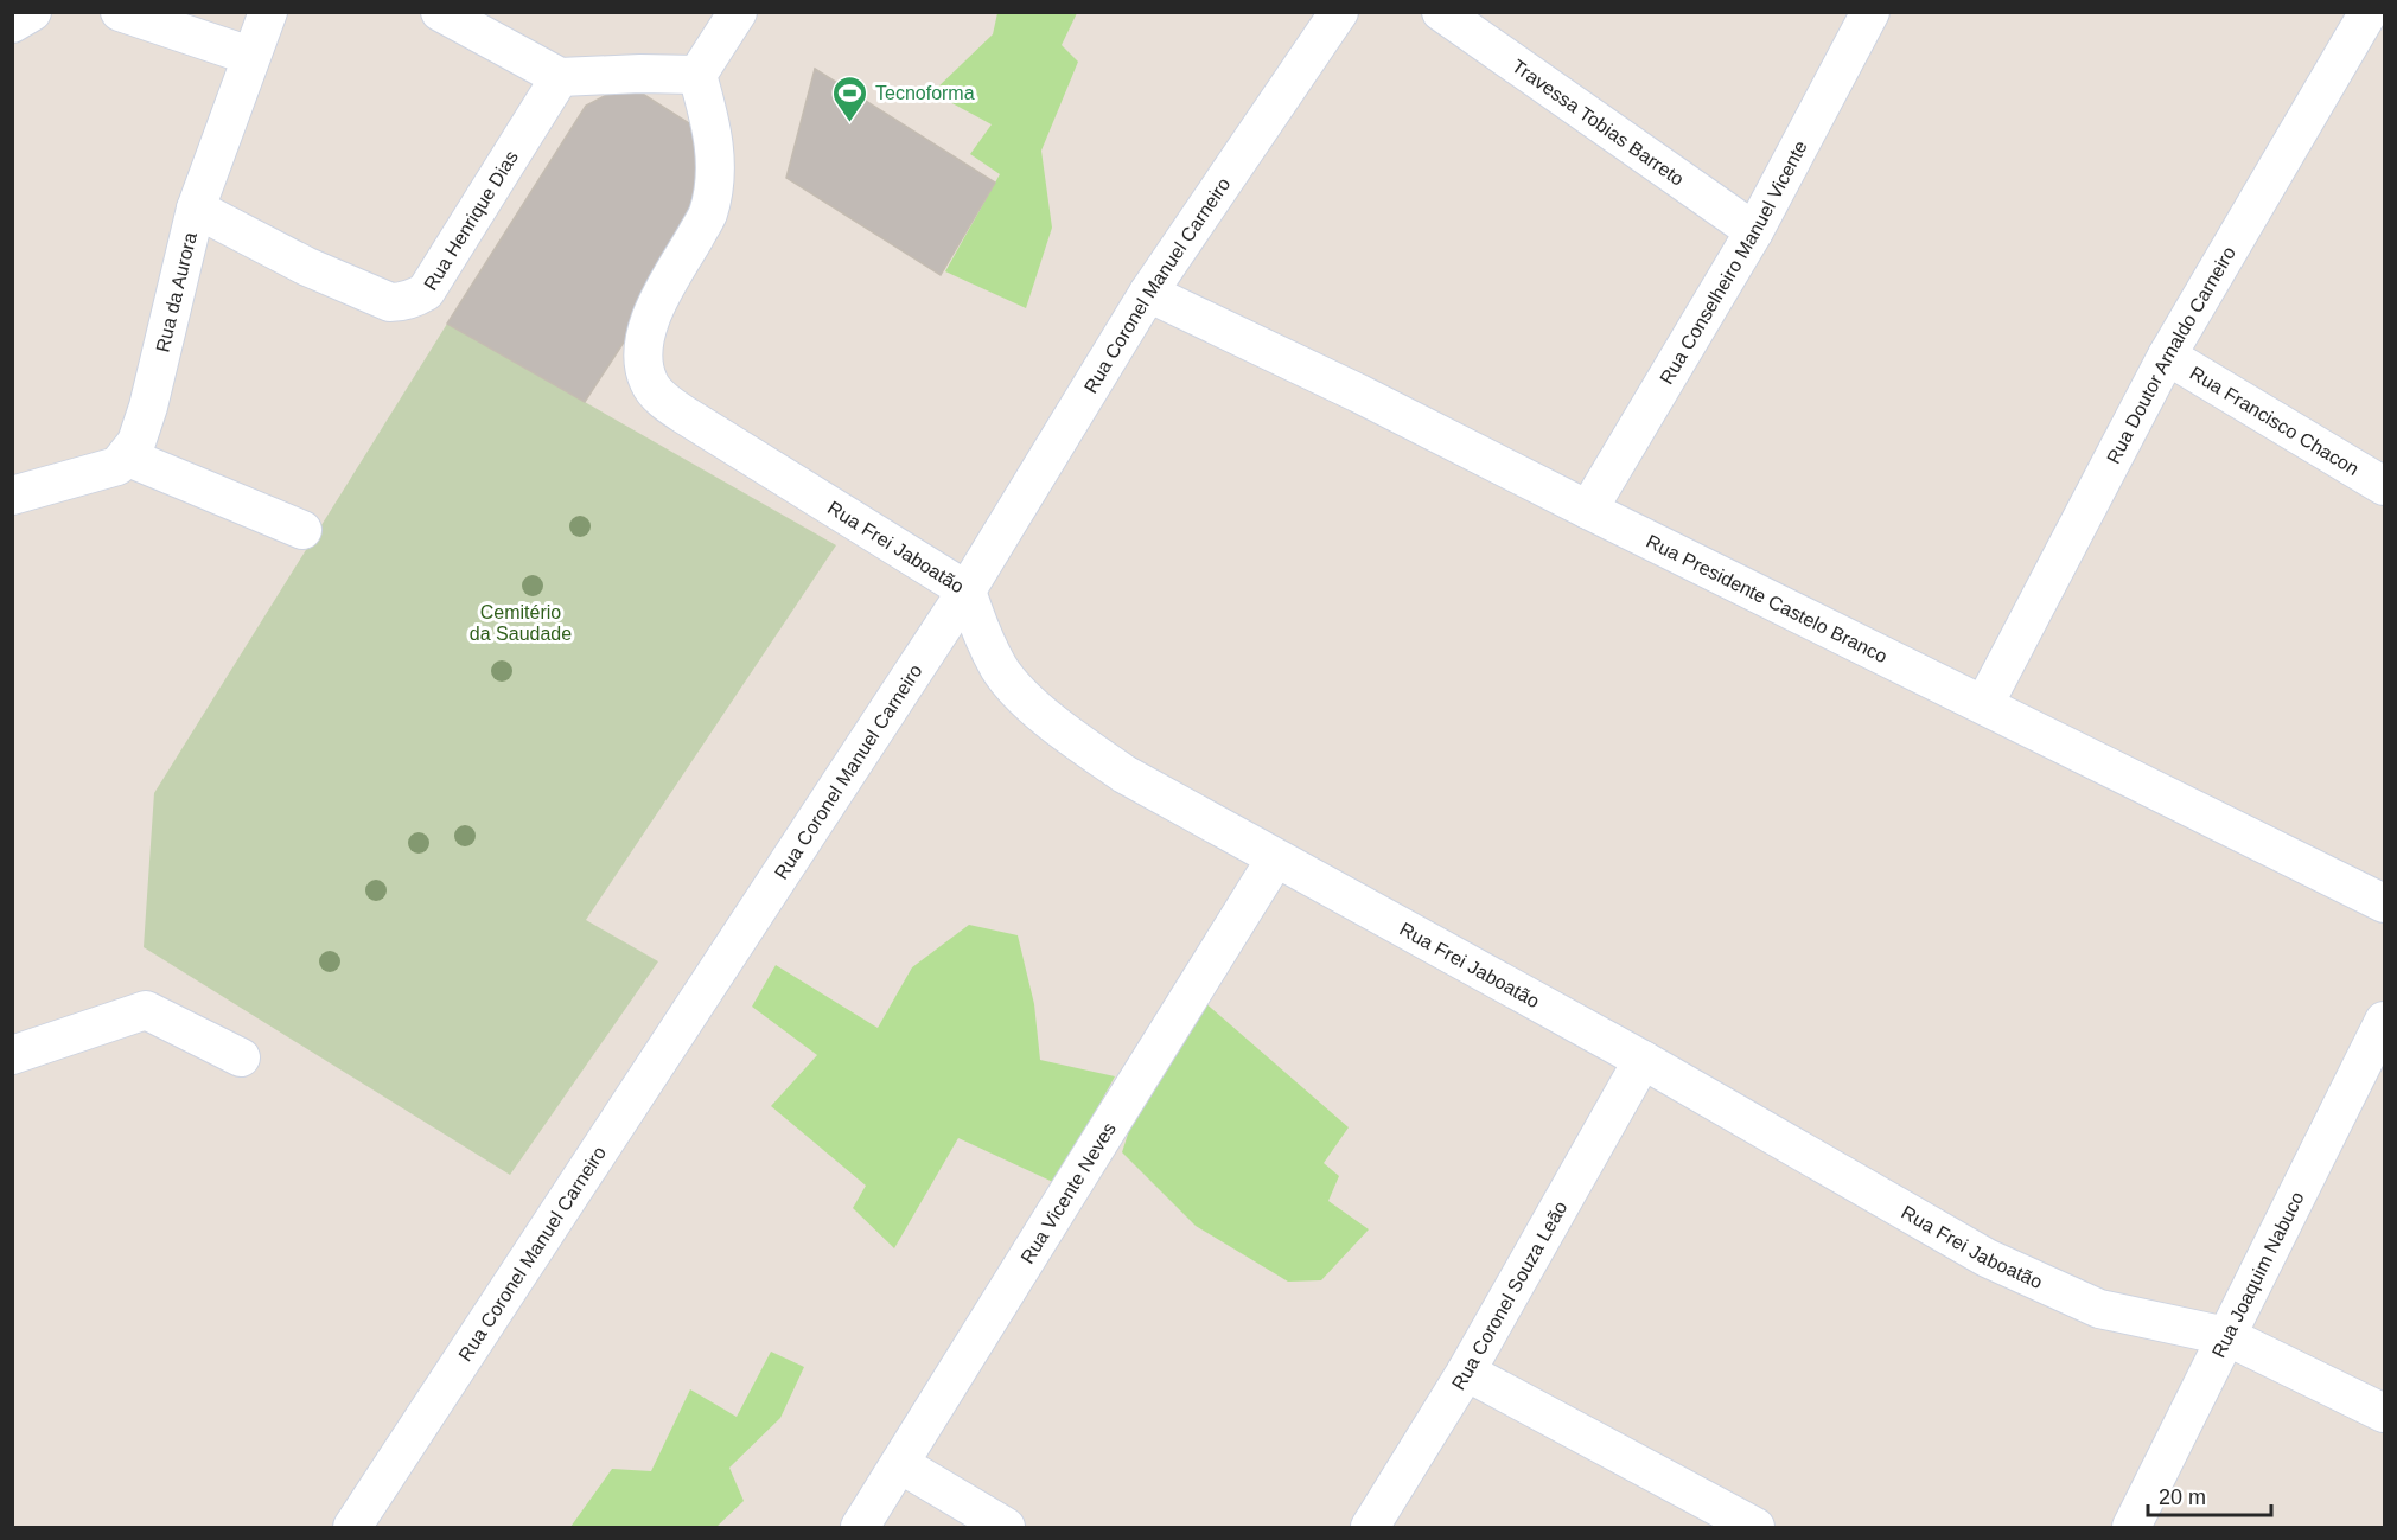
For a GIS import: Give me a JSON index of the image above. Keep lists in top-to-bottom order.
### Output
{
  "streets": {
    "street": [
      "Travessa Tobias Barreto",
      "Rua Henrique Dias",
      "Rua Conselheiro Manuel Vicente",
      "Rua Coronel Manuel Carneiro",
      "Rua da Aurora",
      "Rua Doutor Arnaldo Carneiro",
      "Rua Francisco Chacon",
      "Rua Frei Jaboatão",
      "Rua Presidente Castelo Branco",
      "Rua Vicente Neves",
      "Rua Joaquim Nabuco",
      "Rua Coronel Souza Leão"
    ]
  },
  "crossings": [
    ["Travessa Tobias Barreto", "Rua Conselheiro Manuel Vicente"],
    ["Rua Henrique Dias", "Rua da Aurora"],
    ["Rua Conselheiro Manuel Vicente", "Rua Presidente Castelo Branco"],
    ["Rua Coronel Manuel Carneiro", "Rua Frei Jaboatão"],
    ["Rua Coronel Manuel Carneiro", "Rua Presidente Castelo Branco"],
    ["Rua Doutor Arnaldo Carneiro", "Rua Francisco Chacon"],
    ["Rua Doutor Arnaldo Carneiro", "Rua Presidente Castelo Branco"],
    ["Rua Frei Jaboatão", "Rua Vicente Neves"],
    ["Rua Frei Jaboatão", "Rua Joaquim Nabuco"],
    ["Rua Frei Jaboatão", "Rua Coronel Souza Leão"]
  ],
  "parks": ["Cemitério da Saudade"],
  "places": {
    "sports": ["Tecnoforma"]
  },
  "scale_bar": "20 m"
}
